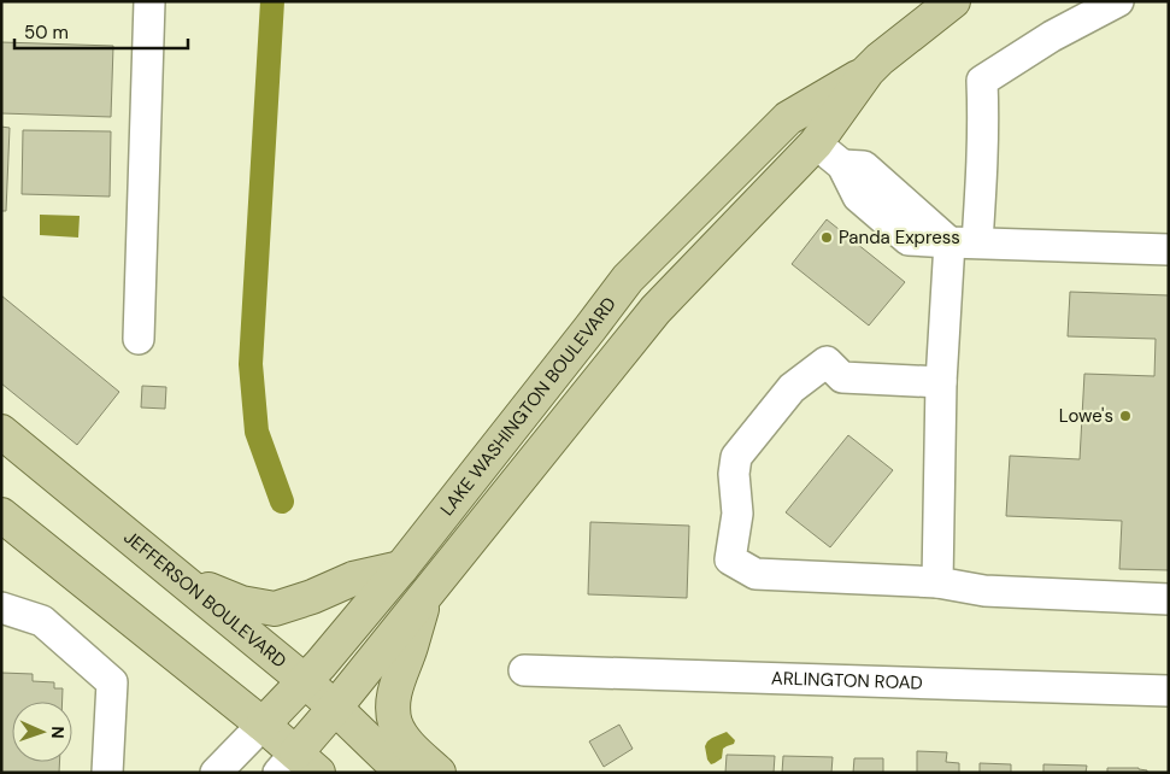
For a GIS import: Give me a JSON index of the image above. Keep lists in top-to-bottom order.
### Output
{
  "streets": {
    "main road": ["LAKE WASHINGTON BOULEVARD", "JEFFERSON BOULEVARD"],
    "street": ["ARLINGTON ROAD"]
  },
  "crossings": [
    ["LAKE WASHINGTON BOULEVARD", "JEFFERSON BOULEVARD"]
  ],
  "places": ["Panda Express", "Lowe's"],
  "scale_bar": "50 m",
  "north": "right"
}
